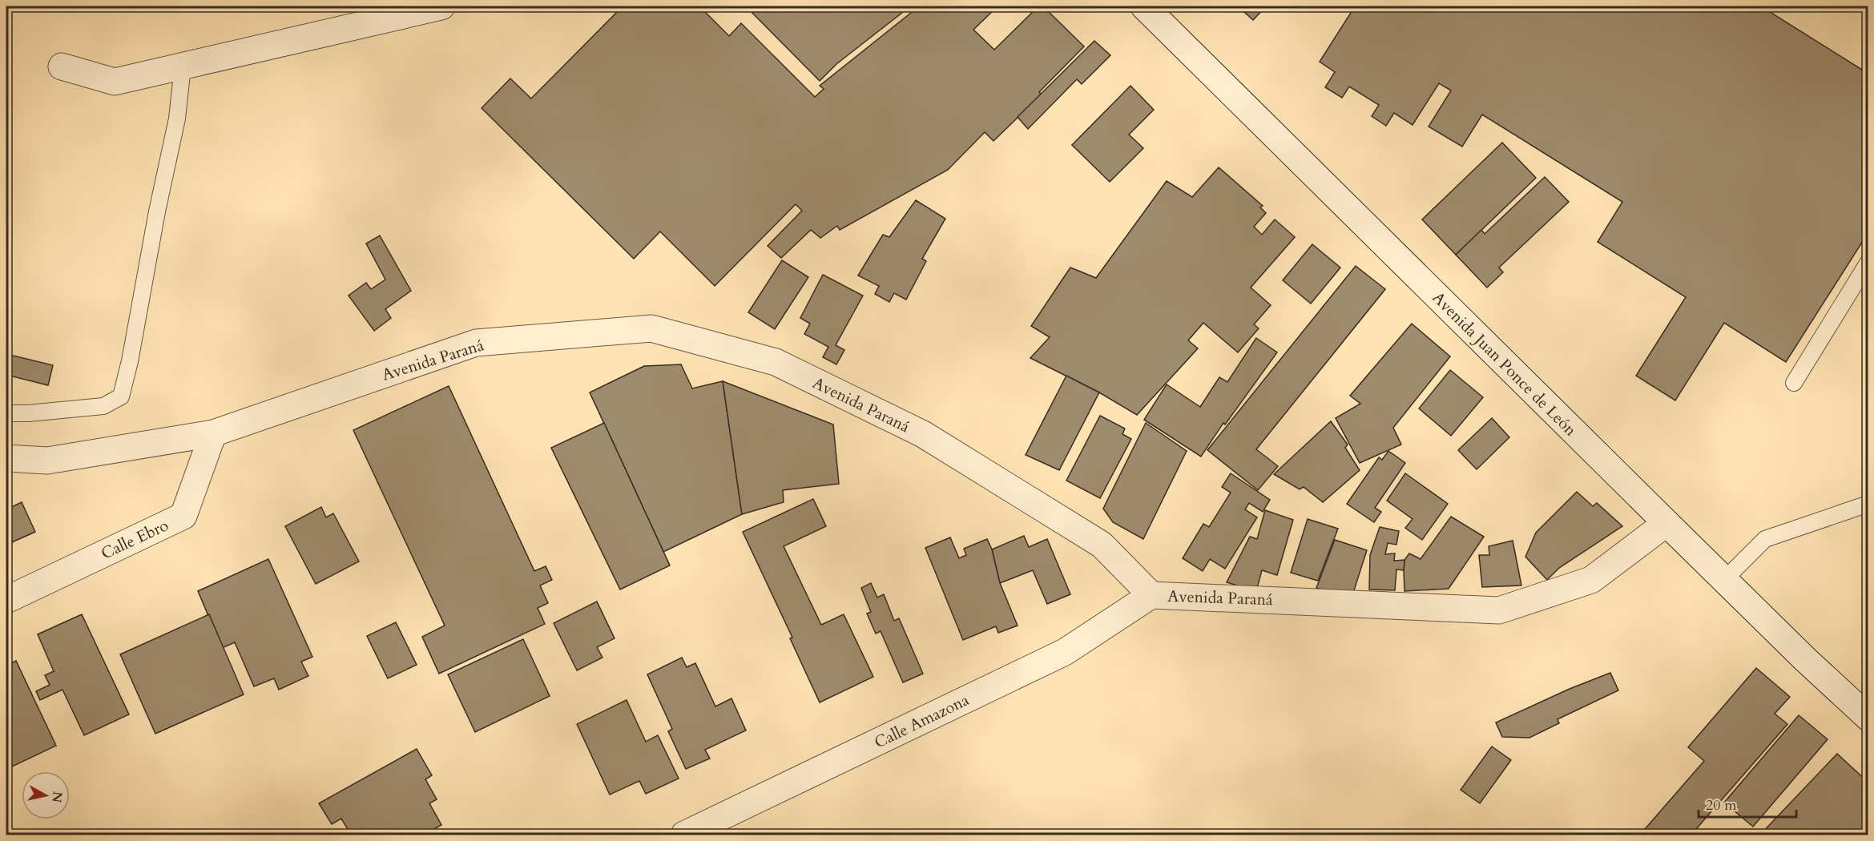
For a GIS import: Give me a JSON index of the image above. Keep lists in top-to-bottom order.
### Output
{
  "streets": {
    "street": [
      "Avenida Paraná",
      "Avenida Juan Ponce de León",
      "Calle Ebro",
      "Calle Amazona"
    ]
  },
  "crossings": [
    ["Avenida Paraná", "Avenida Juan Ponce de León"],
    ["Avenida Paraná", "Calle Ebro"],
    ["Avenida Paraná", "Calle Amazona"]
  ],
  "scale_bar": "20 m",
  "north": "right"
}
